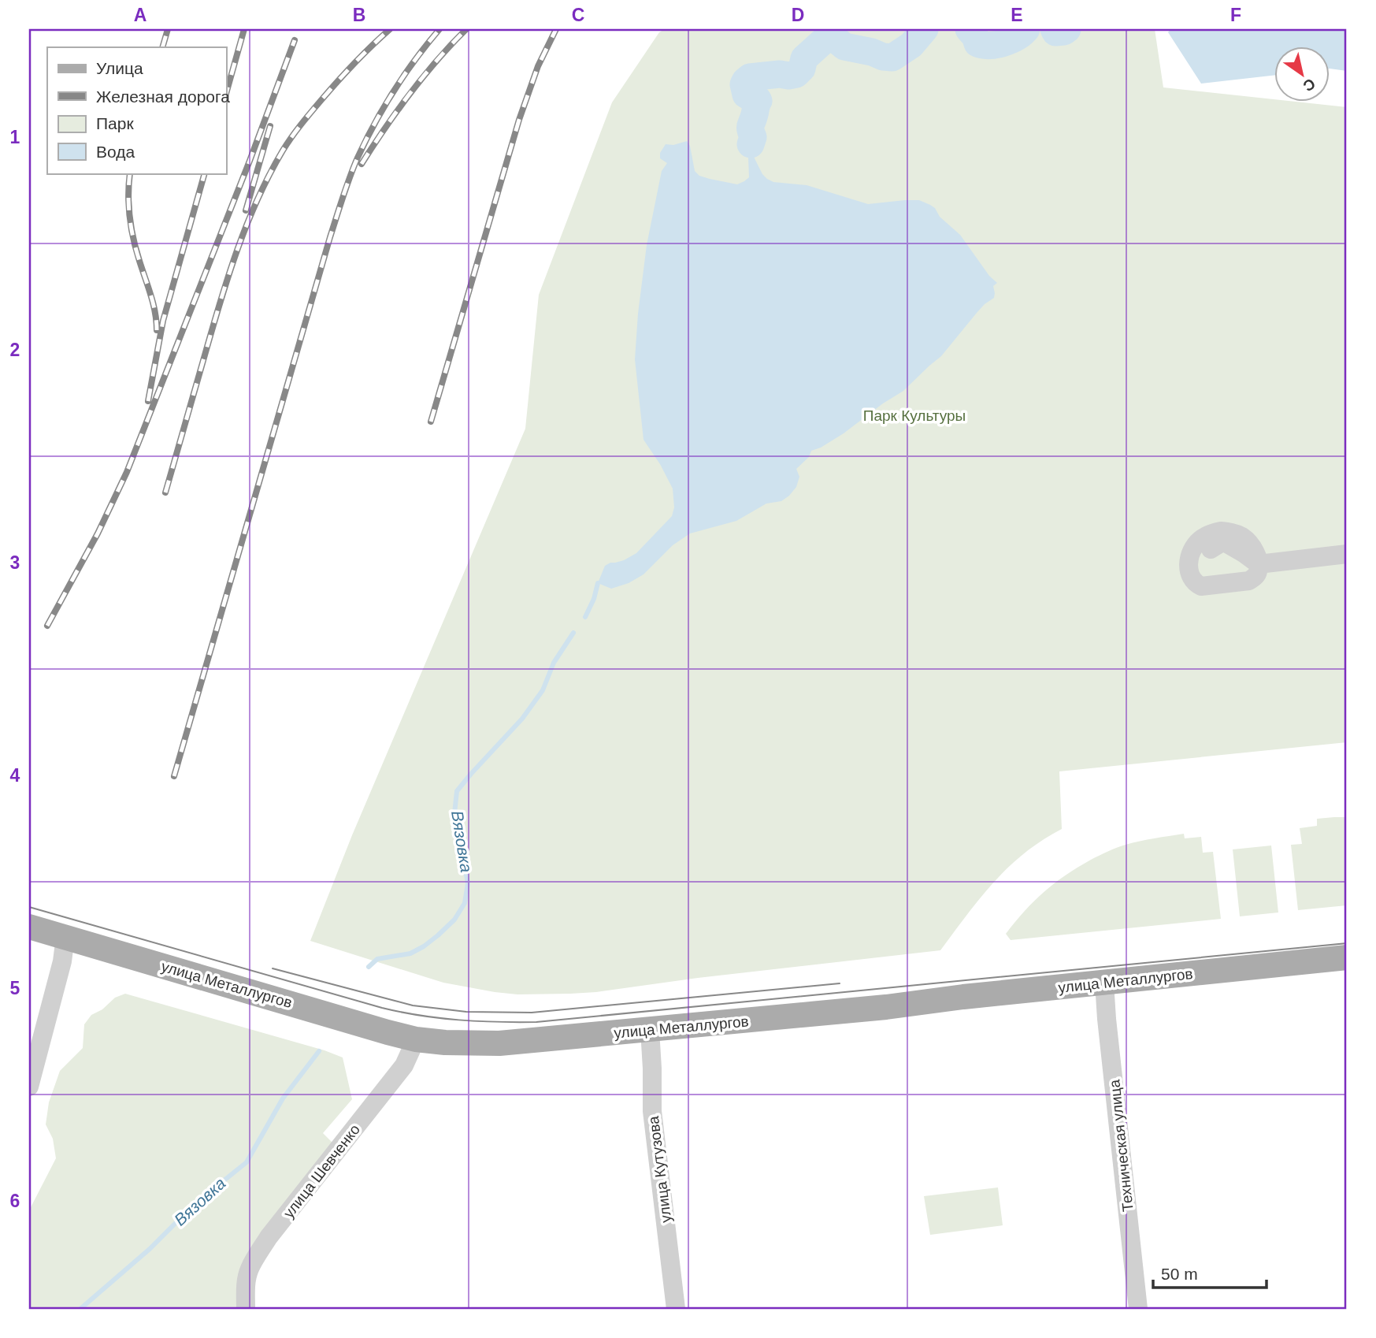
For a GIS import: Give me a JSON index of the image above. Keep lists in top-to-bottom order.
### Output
{
  "streets": {
    "main road": ["улица Металлургов"],
    "street": ["Техническая улица", "улица Кутузова", "улица Шевченко"]
  },
  "crossings": [
    ["улица Металлургов", "Техническая улица"],
    ["улица Металлургов", "улица Кутузова"],
    ["улица Металлургов", "улица Шевченко"]
  ],
  "water": ["Вязовка"],
  "parks": ["Парк Культуры"],
  "legend": [
    "Улица",
    "Железная дорога",
    "Парк",
    "Вода"
  ],
  "scale_bar": "50 m",
  "north": "bottom right",
  "grid": {
    "columns": [
      "A",
      "B",
      "C",
      "D",
      "E",
      "F"
    ],
    "rows": [
      "1",
      "2",
      "3",
      "4",
      "5",
      "6"
    ]
  }
}
